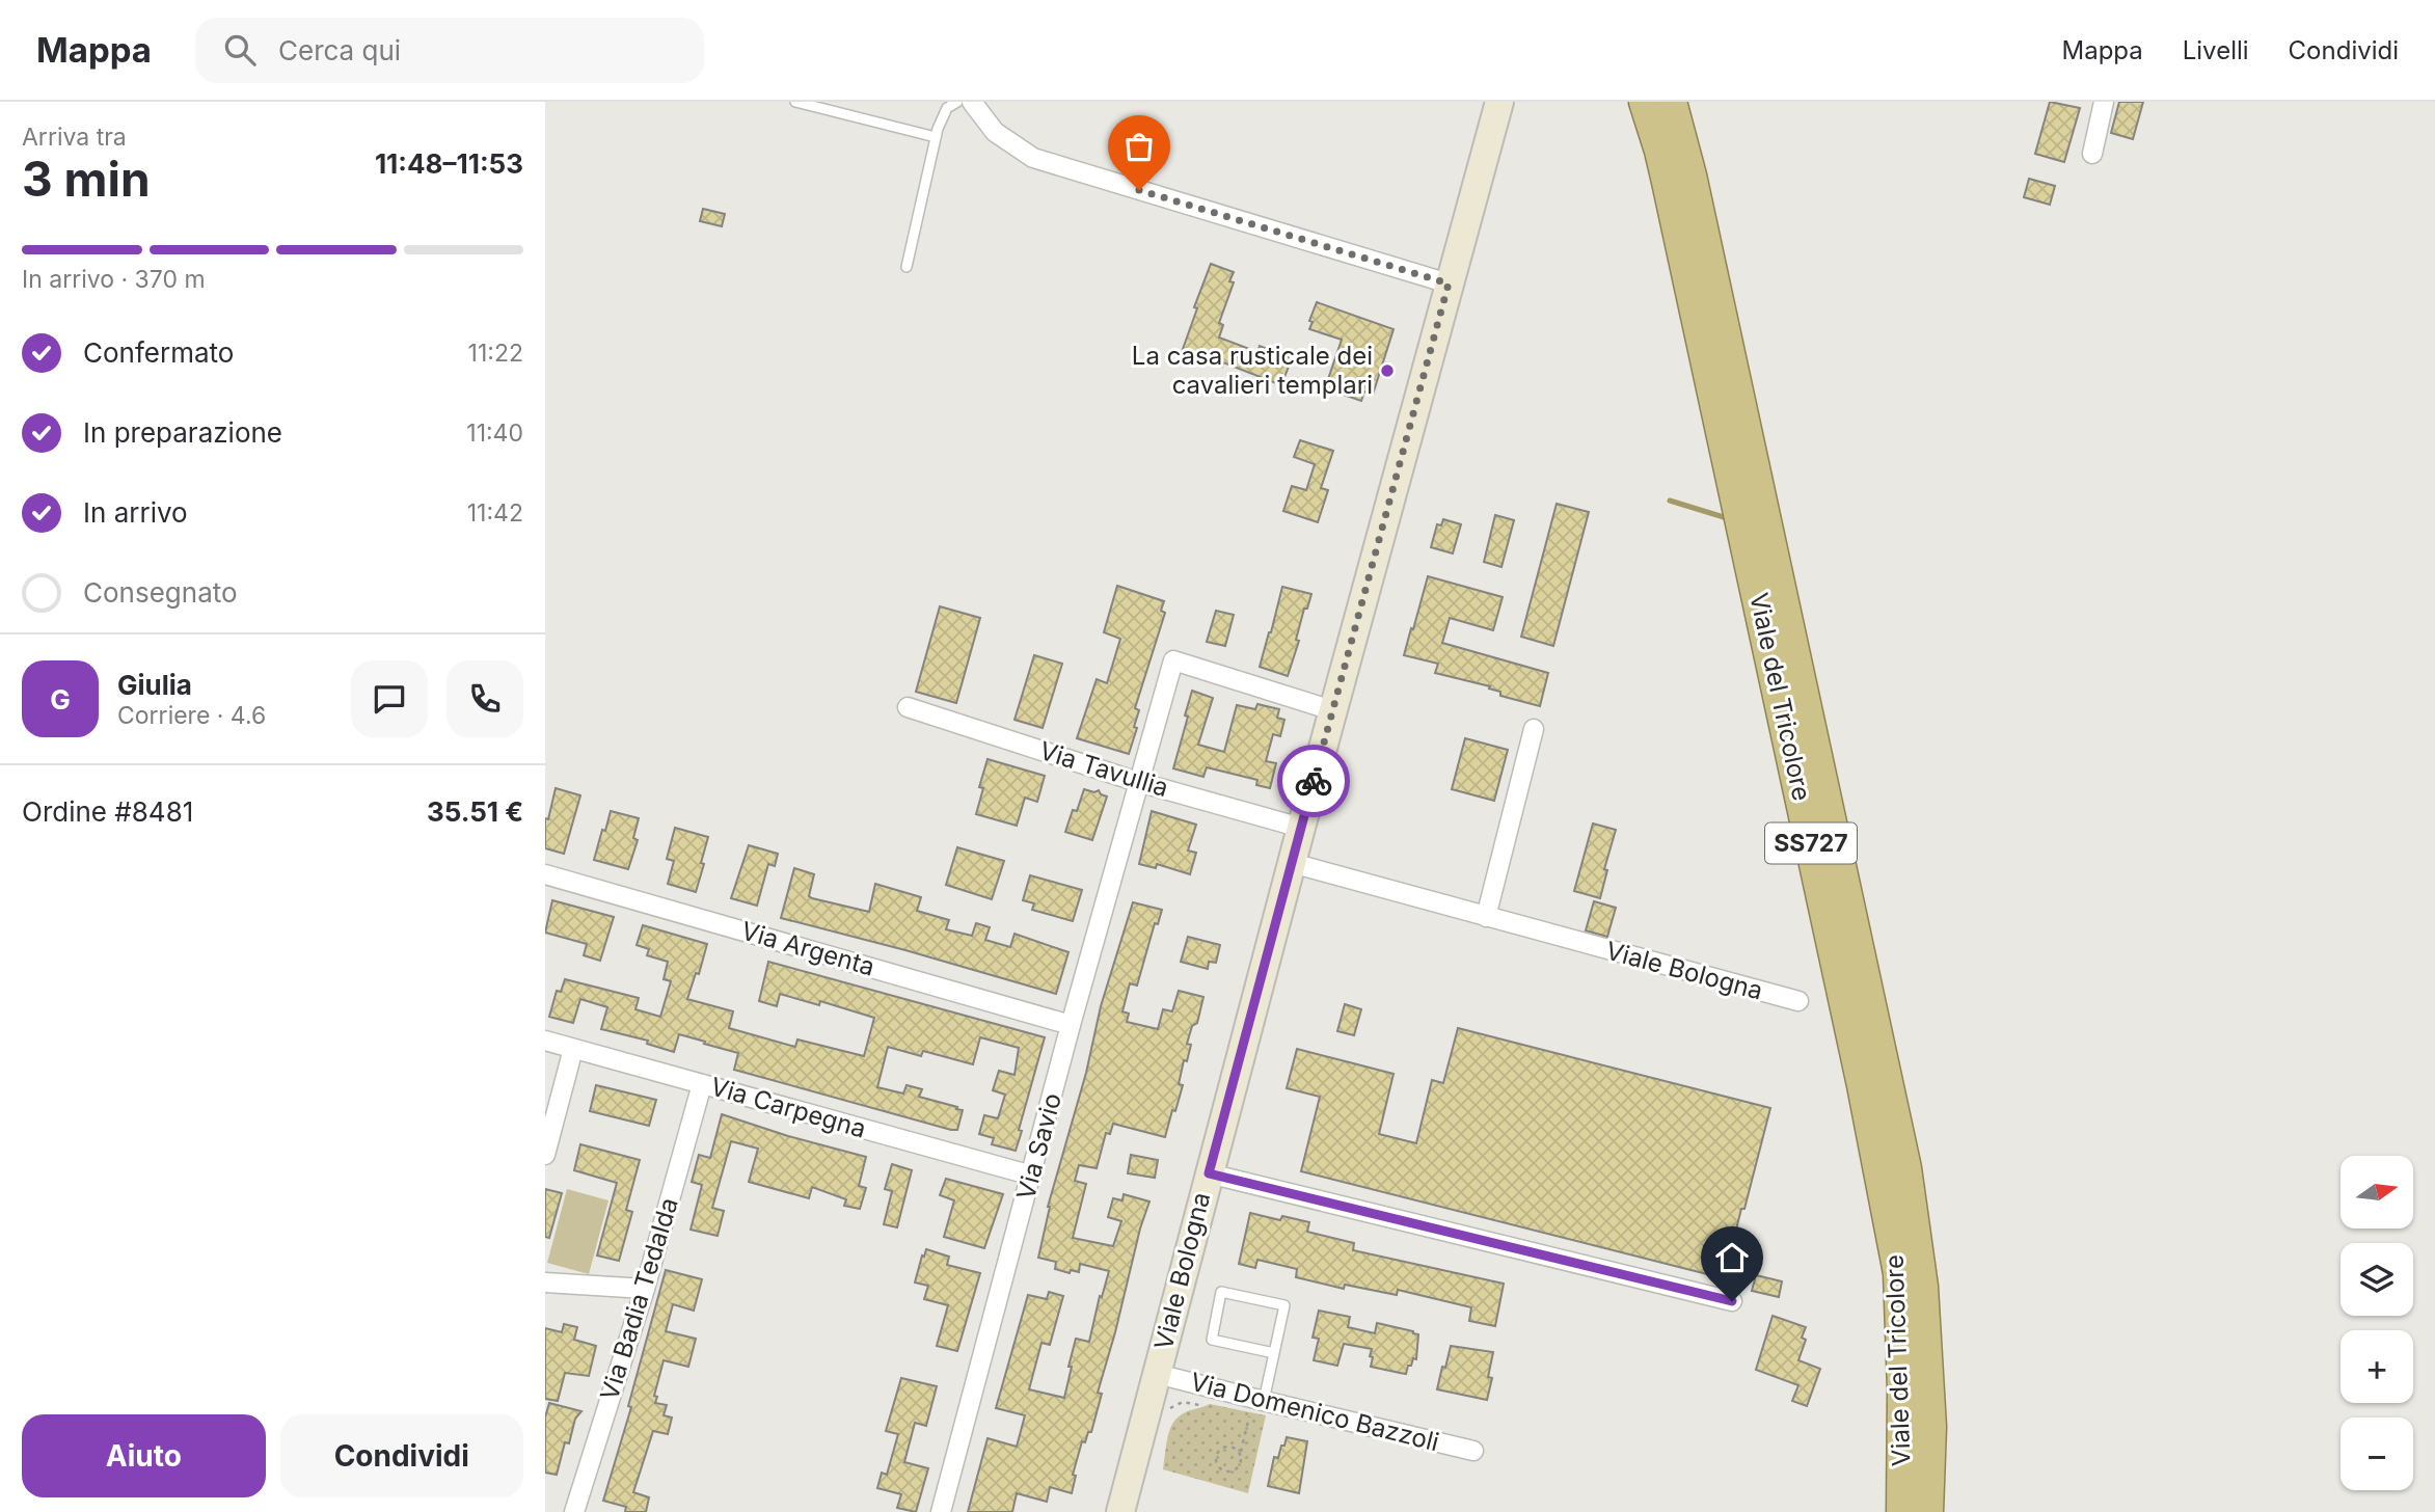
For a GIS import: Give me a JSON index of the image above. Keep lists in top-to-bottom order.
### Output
{
  "streets": {
    "highway": ["Viale del Tricolore", "SS727"],
    "main road": ["Viale Bologna"],
    "street": [
      "Via Tavullia",
      "Via Argenta",
      "Via Carpegna",
      "Via Savio",
      "Via Badia Tedalda",
      "Via Domenico Bazzoli"
    ]
  },
  "crossings": [
    ["Via Tavullia", "Viale Bologna"],
    ["Via Tavullia", "Via Savio"],
    ["Via Argenta", "Via Savio"],
    ["Viale Bologna", "Via Savio"],
    ["Viale Bologna", "Via Domenico Bazzoli"],
    ["Via Carpegna", "Via Savio"],
    ["Via Carpegna", "Via Badia Tedalda"]
  ],
  "places": ["La casa rusticale dei cavalieri templari"],
  "north": "right",
  "page": {
    "header": "Mappa",
    "search": "Cerca qui",
    "nav": ["Mappa", "Livelli", "Condividi"],
    "heading": ["3 min", "Arriva tra", "11:48–11:53"],
    "panel": [
      "Giulia",
      "Corriere · 4.6",
      "Ordine #8481",
      "35.51 €"
    ],
    "bar": "In arrivo · 370 m",
    "list": [
      ["Confermato", "11:22"],
      ["In preparazione", "11:40"],
      ["In arrivo", "11:42"],
      "Consegnato"
    ],
    "round": "G",
    "map_buttons": ["+", "−"],
    "buttons": ["Aiuto", "Condividi"]
  }
}
